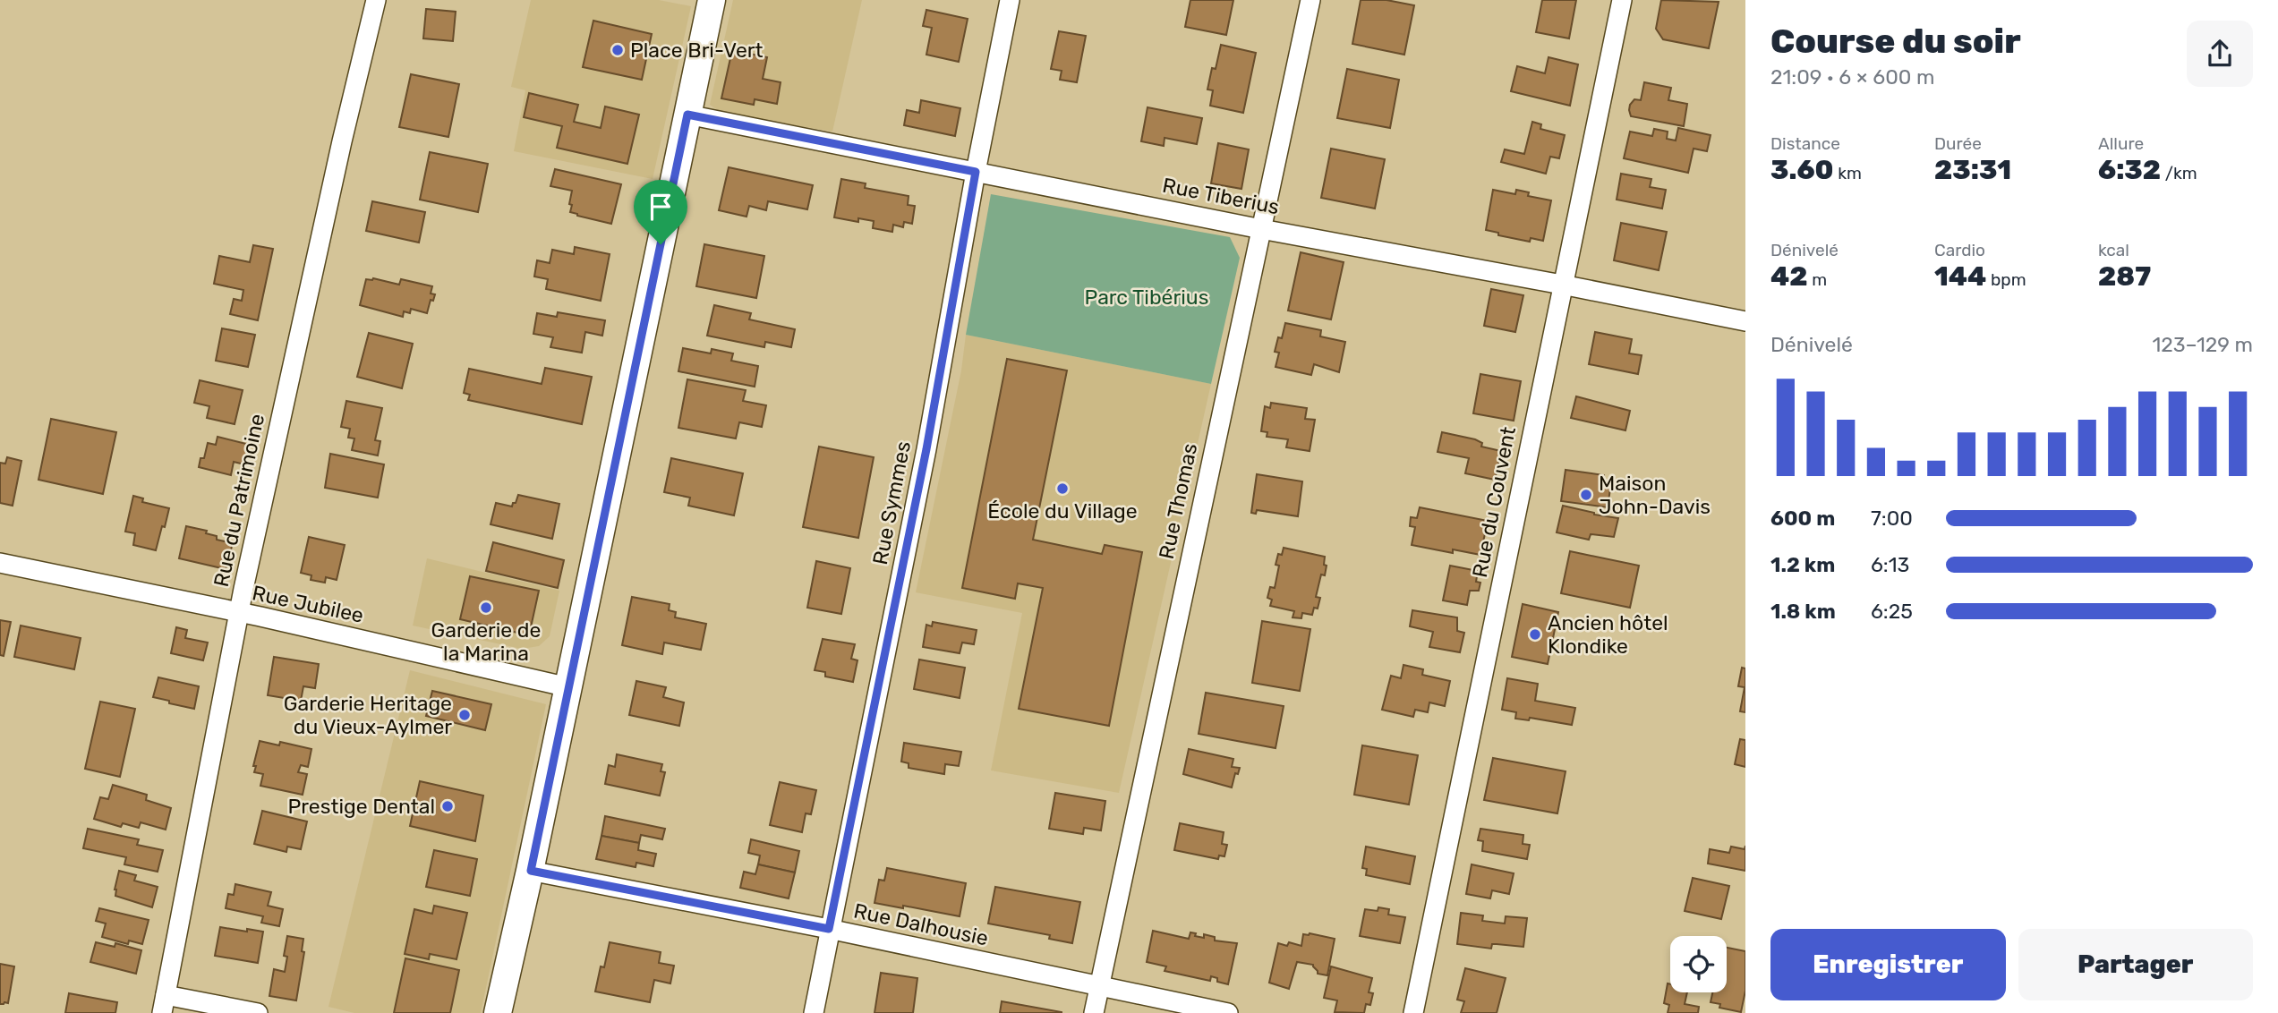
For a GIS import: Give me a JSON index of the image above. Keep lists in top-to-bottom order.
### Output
{
  "streets": {
    "street": [
      "Rue Tiberius",
      "Rue du Patrimoine",
      "Rue Thomas",
      "Rue du Couvent",
      "Rue Symmes",
      "Rue Jubilee",
      "Rue Dalhousie"
    ]
  },
  "crossings": [
    ["Rue Tiberius", "Rue Thomas"],
    ["Rue Tiberius", "Rue du Couvent"],
    ["Rue Tiberius", "Rue Symmes"],
    ["Rue du Patrimoine", "Rue Jubilee"],
    ["Rue Thomas", "Rue Dalhousie"],
    ["Rue Symmes", "Rue Dalhousie"]
  ],
  "parks": ["Parc Tibérius"],
  "places": [
    "Place Bri-Vert",
    "École du Village",
    "Maison John-Davis",
    "Garderie de la Marina",
    "Ancien hôtel Klondike",
    "Garderie Heritage du Vieux-Aylmer",
    "Prestige Dental"
  ],
  "page": {
    "heading": ["Course du soir", "21:09 · 6 × 600 m"],
    "stats": [
      ["Distance", "3.60 km"],
      ["Durée", "23:31"],
      ["Allure", "6:32 /km"],
      ["Dénivelé", "42 m"],
      ["Cardio", "144 bpm"],
      ["kcal", "287"]
    ],
    "chart": ["Dénivelé", "123–129 m"],
    "list": [
      {
        "name": "600 m",
        "note": "7:00"
      },
      {
        "name": "1.2 km",
        "note": "6:13"
      },
      {
        "name": "1.8 km",
        "note": "6:25"
      }
    ],
    "buttons": ["Enregistrer", "Partager"]
  }
}
